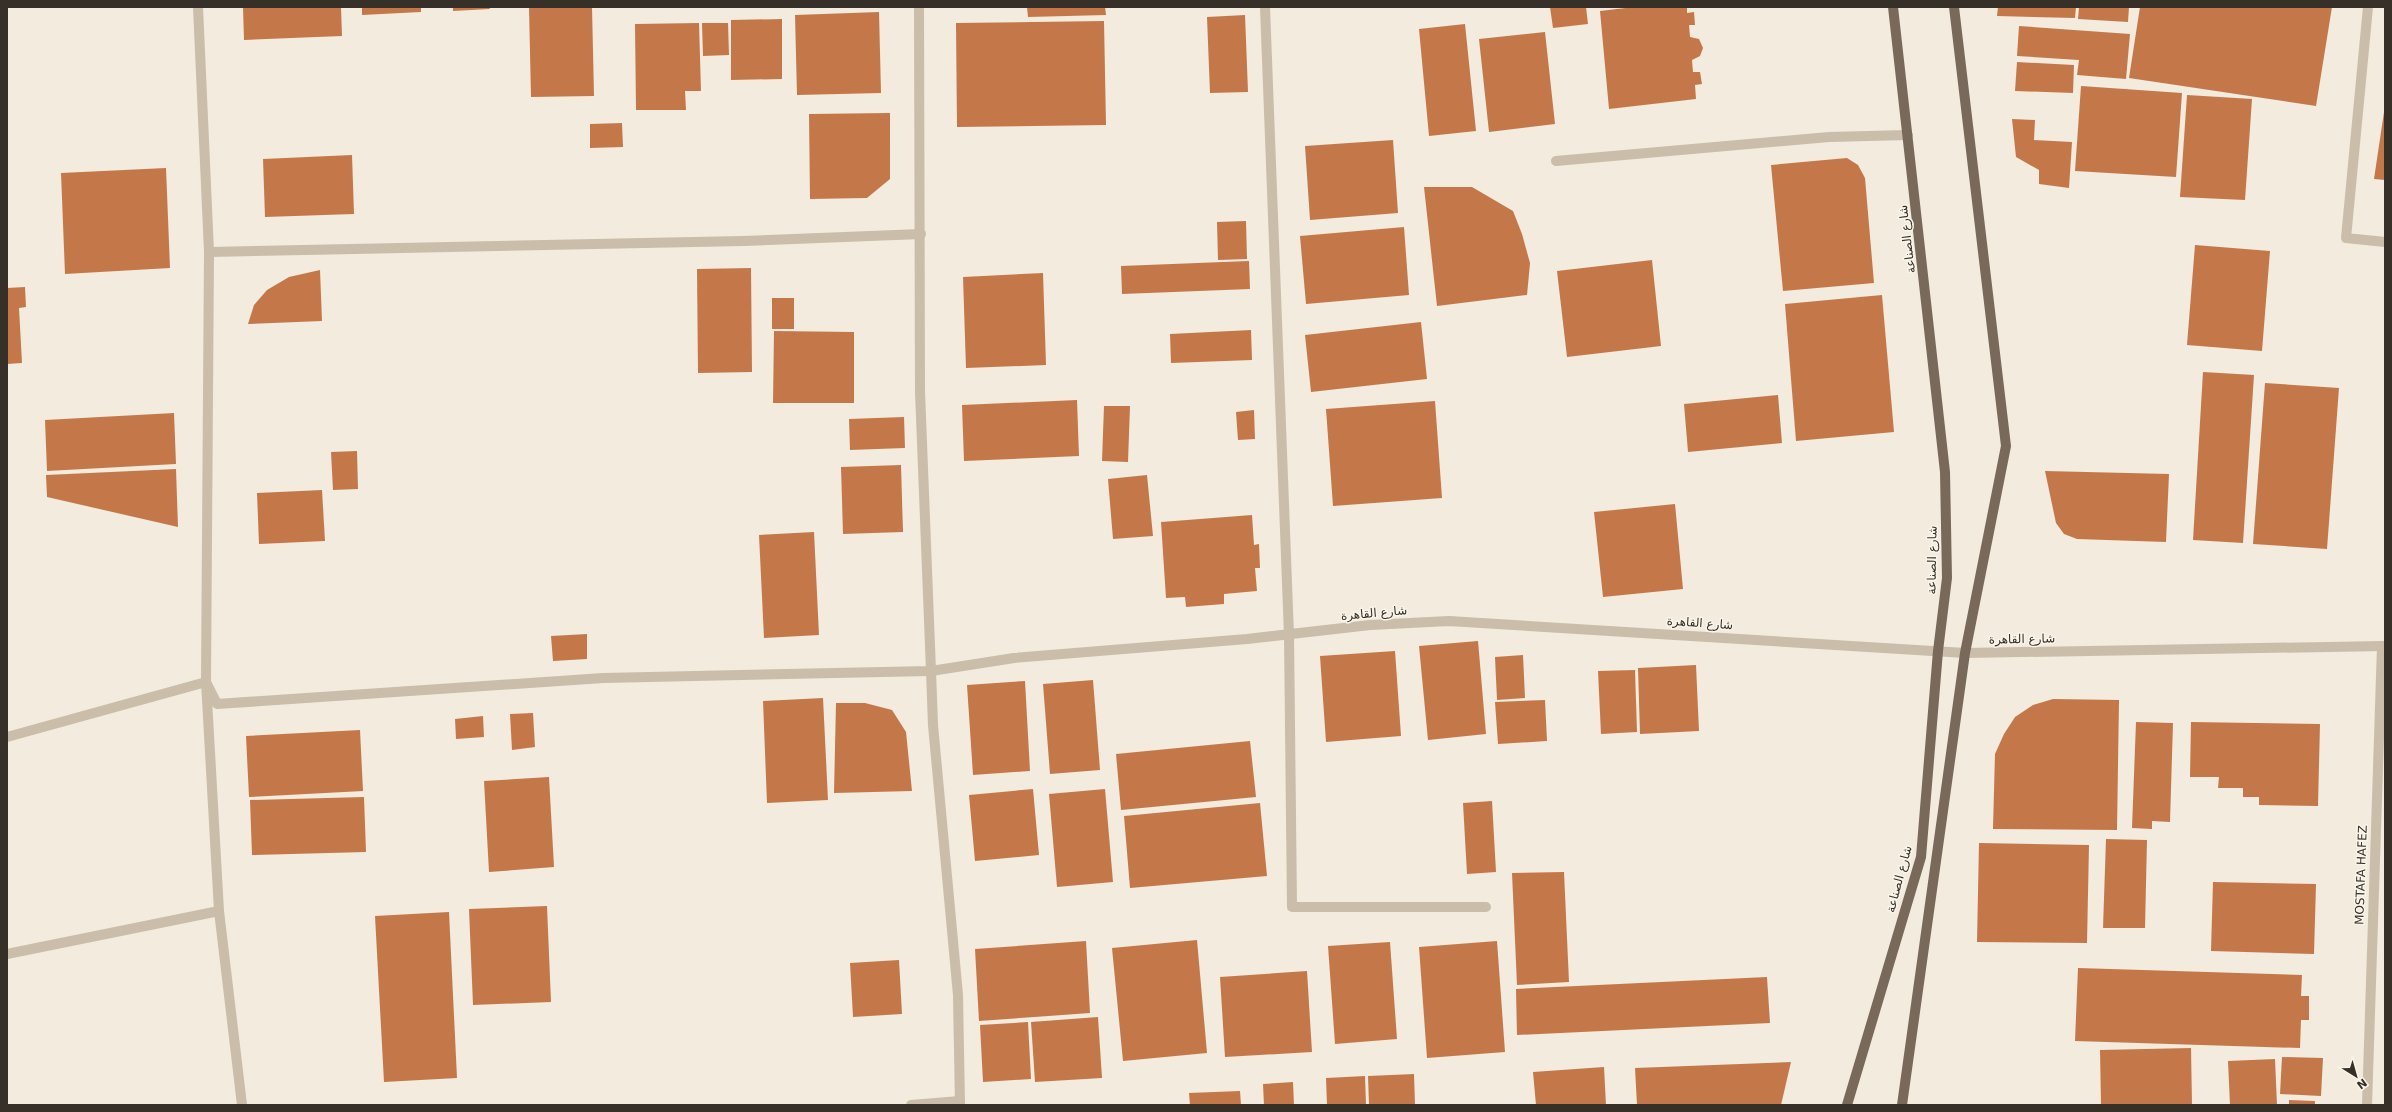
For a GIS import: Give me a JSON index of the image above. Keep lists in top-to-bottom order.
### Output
{
  "streets": {
    "main road": ["شارع الصناعة"],
    "street": ["شارع القاهرة", "MOSTAFA HAFEZ"]
  },
  "crossings": [
    ["شارع الصناعة", "شارع القاهرة"],
    ["شارع القاهرة", "MOSTAFA HAFEZ"]
  ],
  "north": "bottom right"
}
